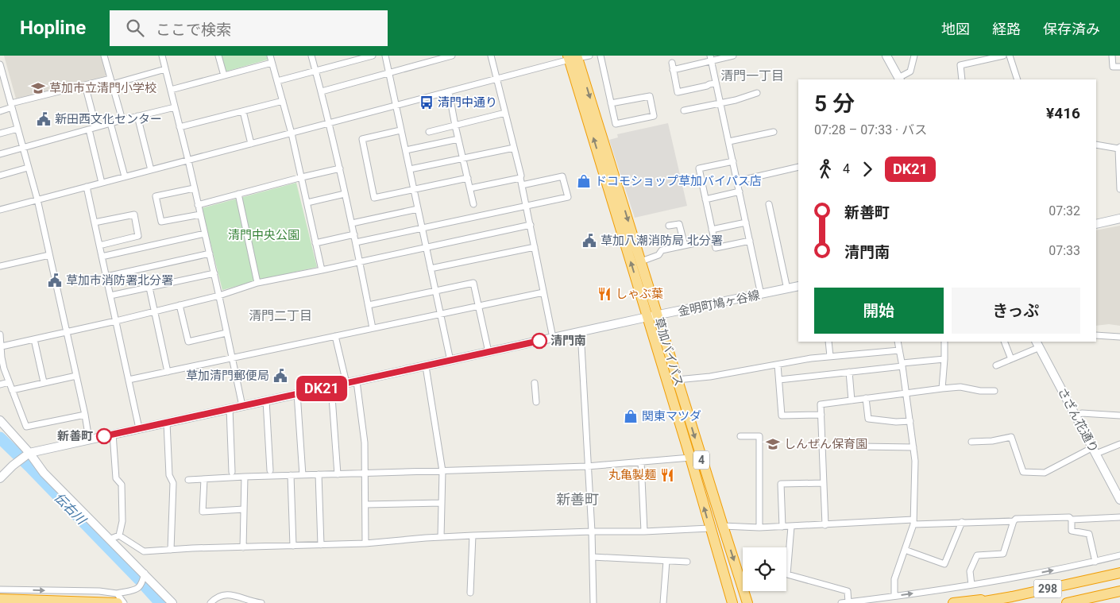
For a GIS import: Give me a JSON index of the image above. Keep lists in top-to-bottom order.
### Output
{
  "streets": {
    "highway": ["草加バイパス", "4", "298"],
    "main road": ["金明町鳩ヶ谷線", "さざん花通り"]
  },
  "crossings": [
    ["金明町鳩ヶ谷線", "草加バイパス"]
  ],
  "districts": ["清門一丁目", "清門二丁目", "新善町"],
  "water": ["伝右川"],
  "parks": ["清門中央公園"],
  "places": {
    "school or university": ["草加市立清門小学校", "しんぜん保育園"],
    "bus stop": ["清門中通り"],
    "public building": [
      "新田西文化センター",
      "草加八潮消防局 北分署",
      "草加市消防署北分署",
      "草加清門郵便局"
    ],
    "shop": ["ドコモショップ草加バイパス店", "関東マツダ"],
    "restaurant": ["しゃぶ葉", "丸亀製麺"],
    "other": ["清門南", "新善町"]
  },
  "lines": ["bus line DK21"],
  "page": {
    "header": "Hopline",
    "search": "ここで検索",
    "nav": ["地図", "経路", "保存済み"],
    "on_map": "DK21",
    "heading": ["5 分", "07:28 – 07:33 · バス", "¥416"],
    "legs": ["4", "DK21"],
    "list": [
      {
        "name": "新善町",
        "value": "07:32"
      },
      {
        "name": "清門南",
        "value": "07:33"
      }
    ],
    "buttons": ["開始", "きっぷ"]
  }
}
